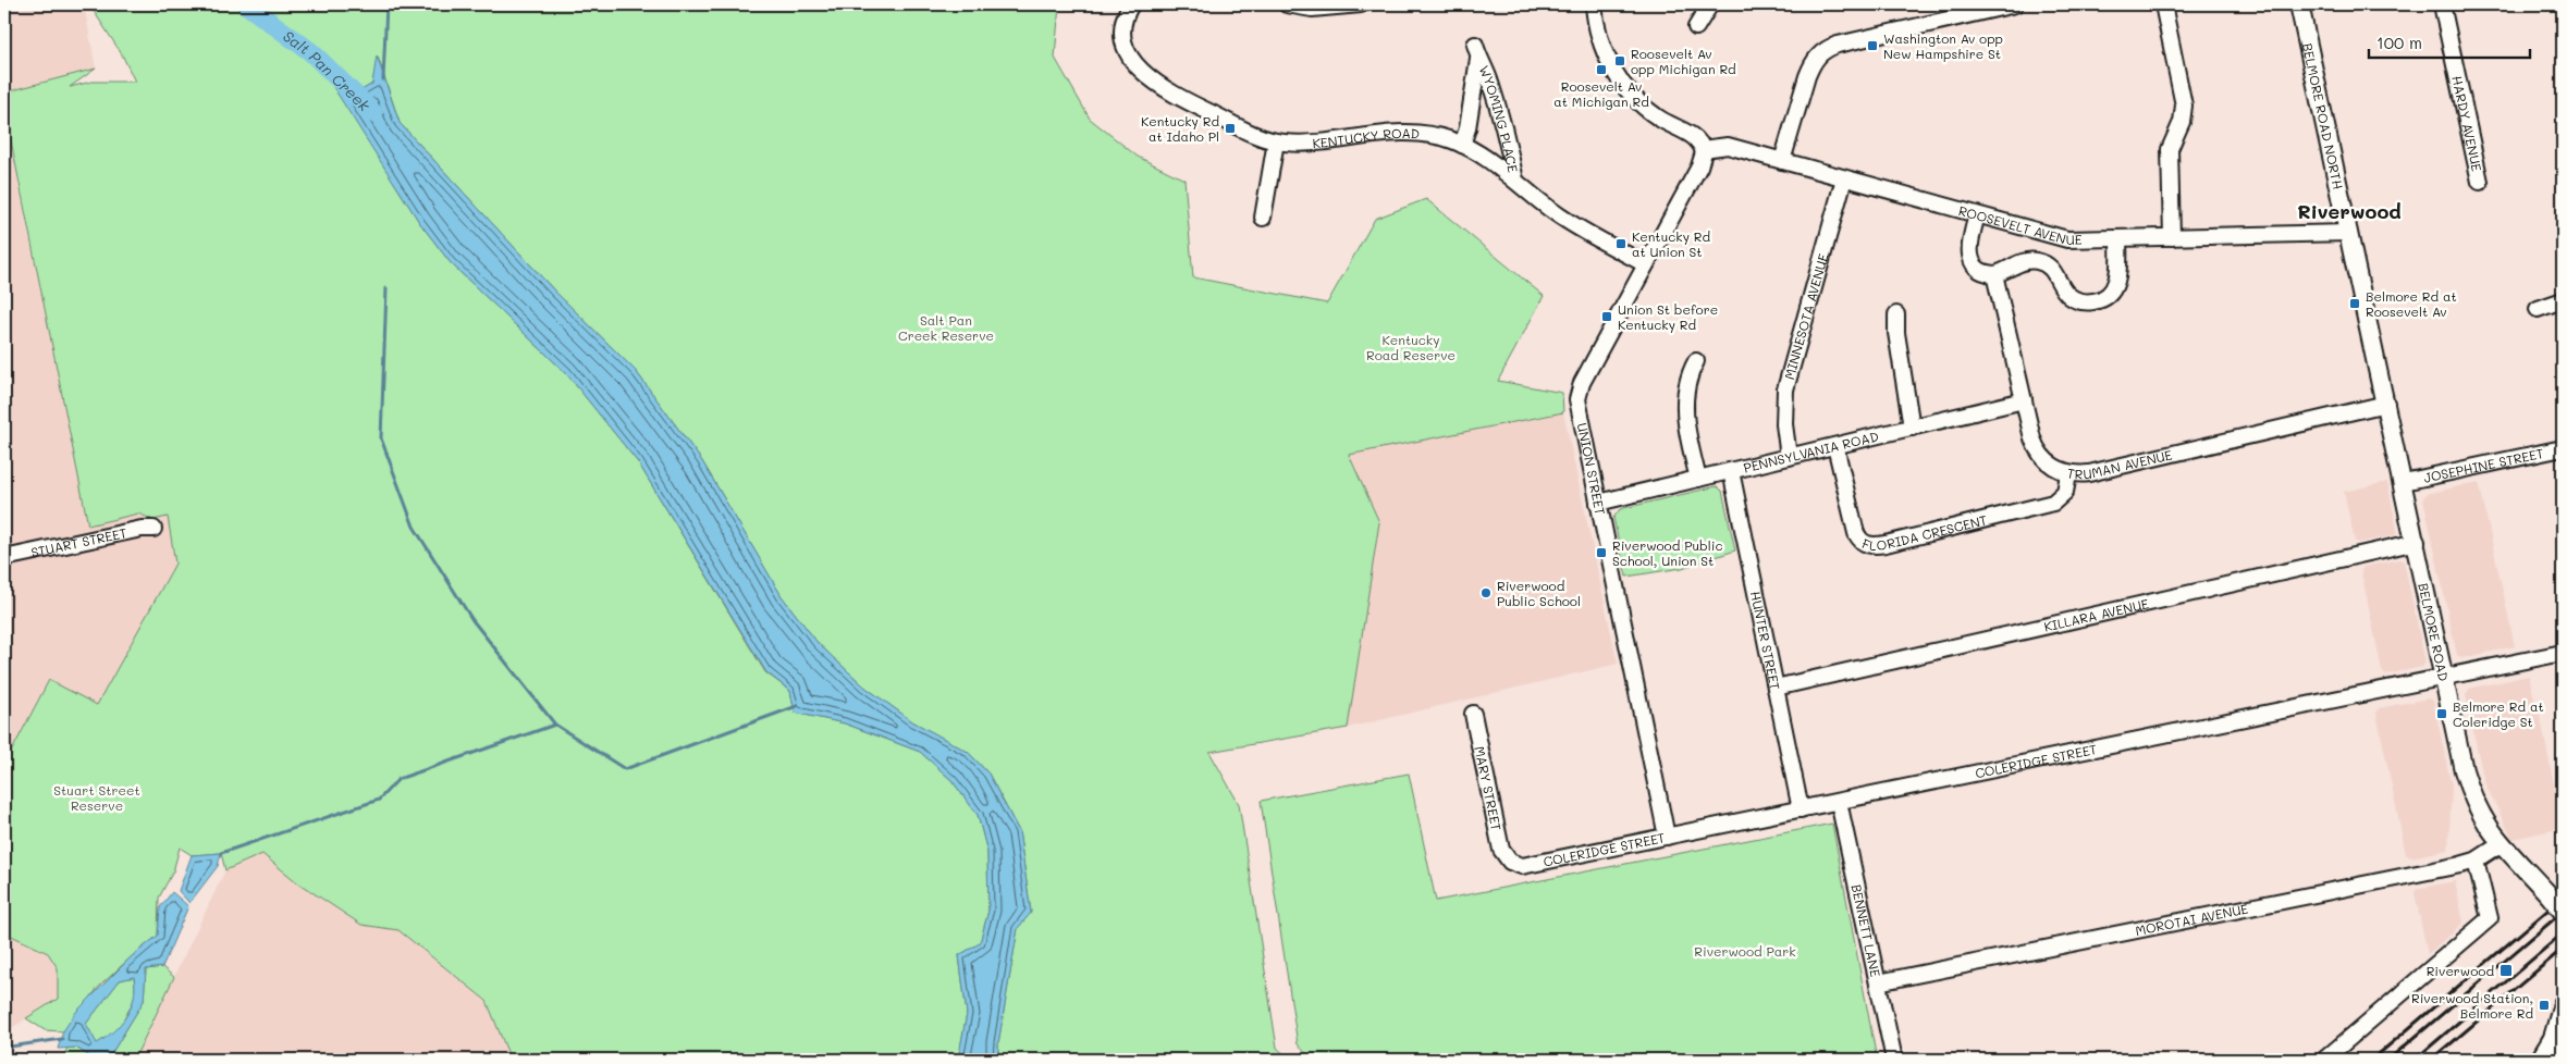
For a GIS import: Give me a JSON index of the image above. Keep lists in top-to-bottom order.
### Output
{
  "streets": {
    "main road": ["BELMORE ROAD NORTH", "BELMORE ROAD"],
    "street": [
      "WYOMING PLACE",
      "HARDY AVENUE",
      "KENTUCKY ROAD",
      "ROOSEVELT AVENUE",
      "MINNESOTA AVENUE",
      "PENNSYLVANIA ROAD",
      "TRUMAN AVENUE",
      "JOSEPHINE STREET",
      "UNION STREET",
      "FLORIDA CRESCENT",
      "STUART STREET",
      "KILLARA AVENUE",
      "HUNTER STREET",
      "COLERIDGE STREET",
      "MARY STREET",
      "MOROTAI AVENUE",
      "BENNETT LANE"
    ]
  },
  "crossings": [
    ["BELMORE ROAD NORTH", "ROOSEVELT AVENUE"],
    ["BELMORE ROAD NORTH", "TRUMAN AVENUE"],
    ["BELMORE ROAD NORTH", "JOSEPHINE STREET"],
    ["BELMORE ROAD NORTH", "BELMORE ROAD"],
    ["WYOMING PLACE", "KENTUCKY ROAD"],
    ["KENTUCKY ROAD", "UNION STREET"],
    ["ROOSEVELT AVENUE", "MINNESOTA AVENUE"],
    ["ROOSEVELT AVENUE", "UNION STREET"],
    ["MINNESOTA AVENUE", "PENNSYLVANIA ROAD"],
    ["PENNSYLVANIA ROAD", "TRUMAN AVENUE"],
    ["PENNSYLVANIA ROAD", "UNION STREET"],
    ["PENNSYLVANIA ROAD", "FLORIDA CRESCENT"],
    ["PENNSYLVANIA ROAD", "HUNTER STREET"],
    ["TRUMAN AVENUE", "FLORIDA CRESCENT"],
    ["JOSEPHINE STREET", "BELMORE ROAD"],
    ["UNION STREET", "COLERIDGE STREET"],
    ["KILLARA AVENUE", "BELMORE ROAD"],
    ["KILLARA AVENUE", "HUNTER STREET"],
    ["BELMORE ROAD", "COLERIDGE STREET"],
    ["BELMORE ROAD", "MOROTAI AVENUE"],
    ["HUNTER STREET", "COLERIDGE STREET"],
    ["COLERIDGE STREET", "MARY STREET"],
    ["COLERIDGE STREET", "BENNETT LANE"],
    ["MOROTAI AVENUE", "BENNETT LANE"]
  ],
  "districts": ["Riverwood"],
  "water": ["Salt Pan Creek"],
  "parks": [
    "Salt Pan Creek Reserve",
    "Kentucky Road Reserve",
    "Stuart Street Reserve",
    "Riverwood Park"
  ],
  "places": {
    "transit": [
      "Washington Av opp New Hampshire St",
      "Roosevelt Av opp Michigan Rd",
      "Roosevelt Av at Michigan Rd",
      "Kentucky Rd at Idaho Pl",
      "Kentucky Rd at Union St",
      "Belmore Rd at Roosevelt Av",
      "Union St before Kentucky Rd",
      "Riverwood Public School, Union St",
      "Belmore Rd at Coleridge St",
      "Riverwood",
      "Riverwood Station, Belmore Rd"
    ],
    "other": ["Riverwood Public School"]
  },
  "scale_bar": "100 m"
}
